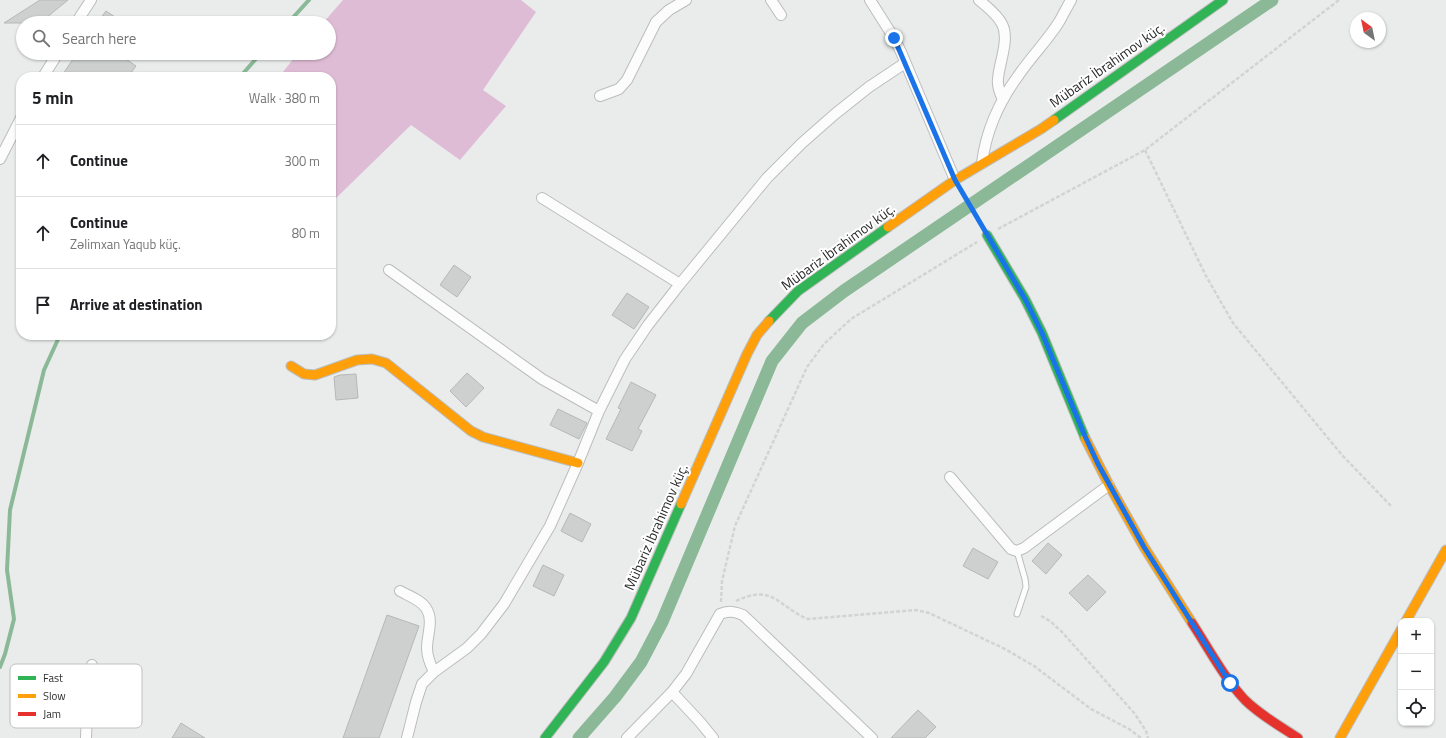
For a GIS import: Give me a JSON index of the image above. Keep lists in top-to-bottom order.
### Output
{
  "streets": {
    "street": ["Mübariz İbrahimov küç."]
  },
  "legend": ["Fast", "Slow", "Jam"],
  "north": "top left",
  "page": {
    "search": "Search here",
    "heading": ["5 min", "Walk · 380 m"],
    "list": [
      ["Continue", "300 m"],
      ["Continue", "Zəlimxan Yaqub küç.", "80 m"],
      "Arrive at destination"
    ],
    "map_buttons": ["+", "−"]
  }
}
